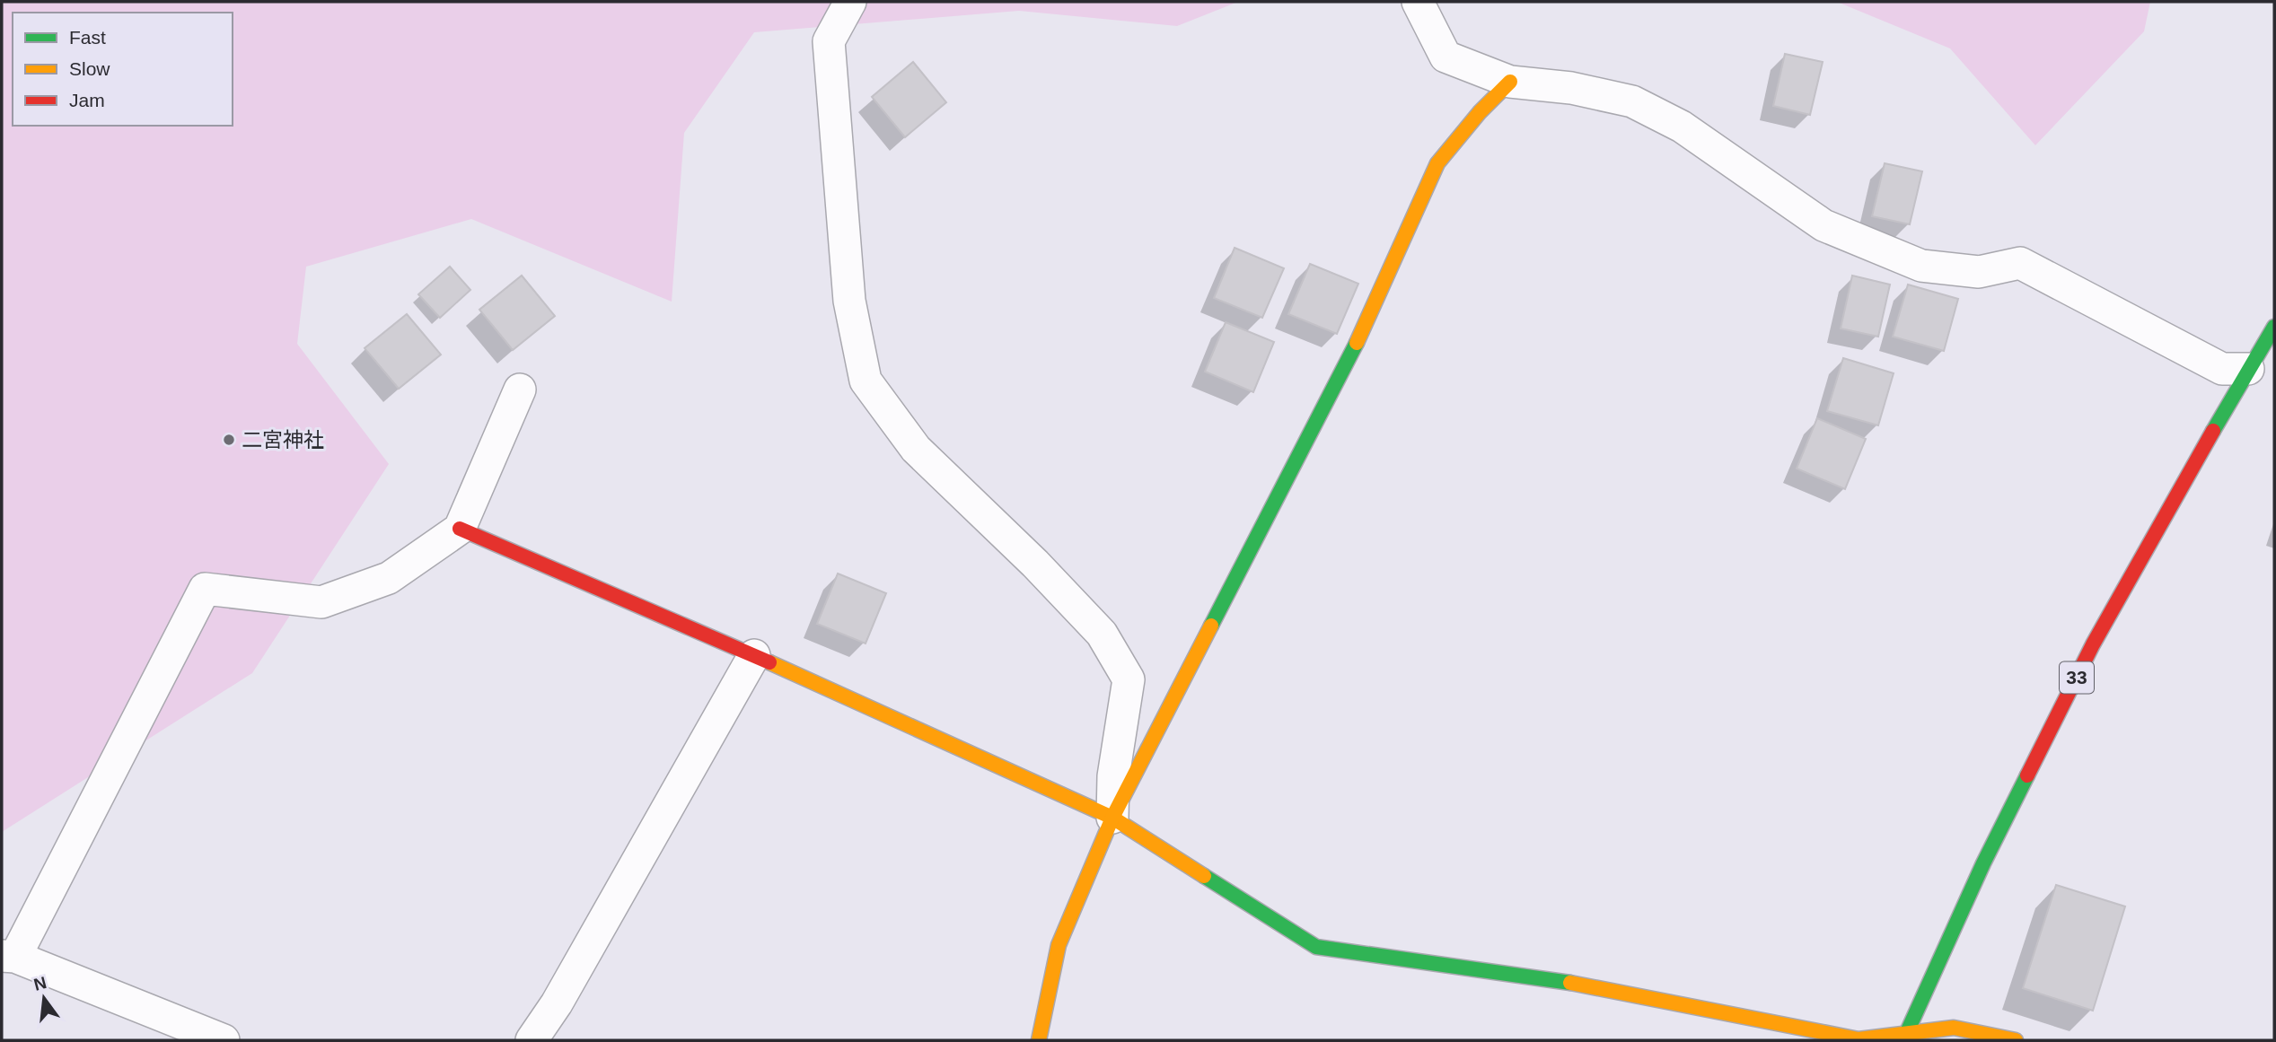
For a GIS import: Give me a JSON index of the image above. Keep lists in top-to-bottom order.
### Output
{
  "streets": {
    "street": ["33"]
  },
  "places": ["二宮神社"],
  "legend": ["Fast", "Slow", "Jam"],
  "north": "top"
}
